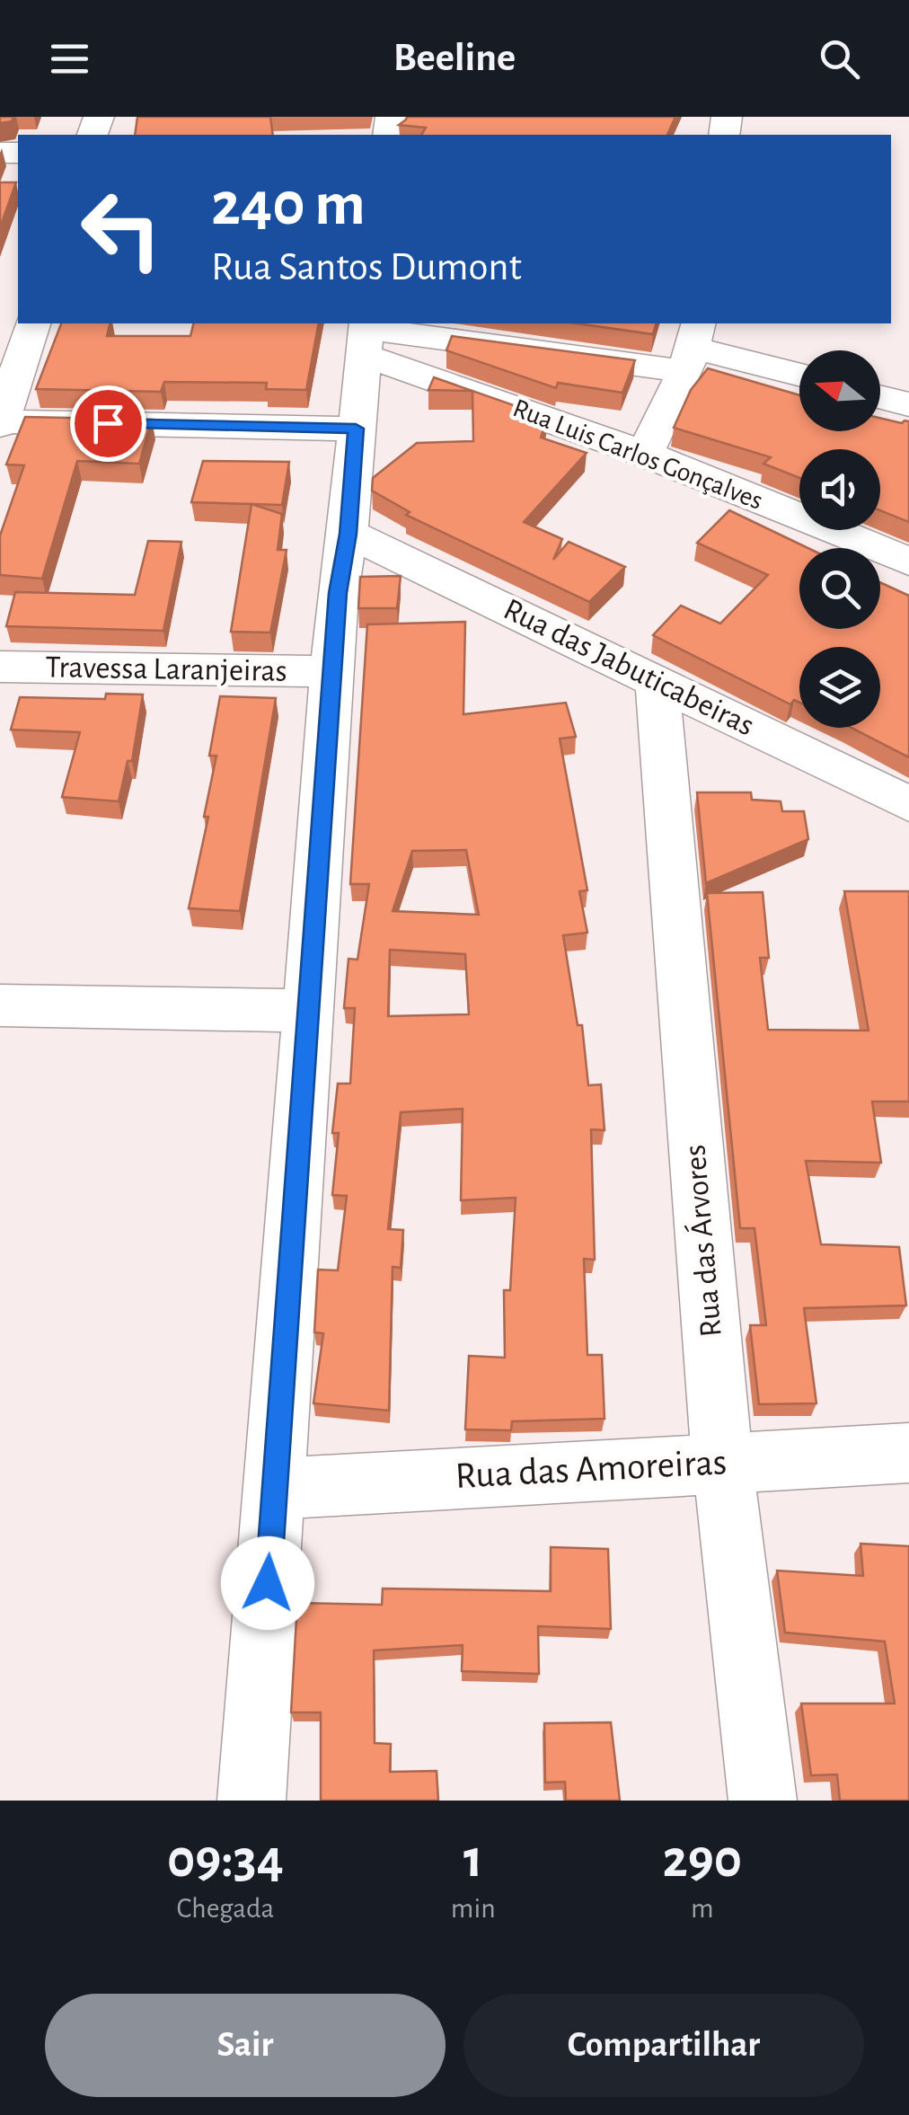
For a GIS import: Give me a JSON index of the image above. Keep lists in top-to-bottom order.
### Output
{
  "streets": {
    "street": [
      "Rua Luis Carlos Gonçalves",
      "Rua das Jabuticabeiras",
      "Travessa Laranjeiras",
      "Rua das Árvores",
      "Rua das Amoreiras"
    ]
  },
  "crossings": [
    ["Rua das Jabuticabeiras", "Rua das Árvores"],
    ["Rua das Árvores", "Rua das Amoreiras"]
  ],
  "north": "left",
  "page": {
    "header": "Beeline",
    "turn": ["240 m", "Rua Santos Dumont"],
    "eta": [
      "09:34",
      "Chegada",
      "1",
      "min",
      "290",
      "m"
    ],
    "buttons": ["Sair", "Compartilhar"]
  }
}
